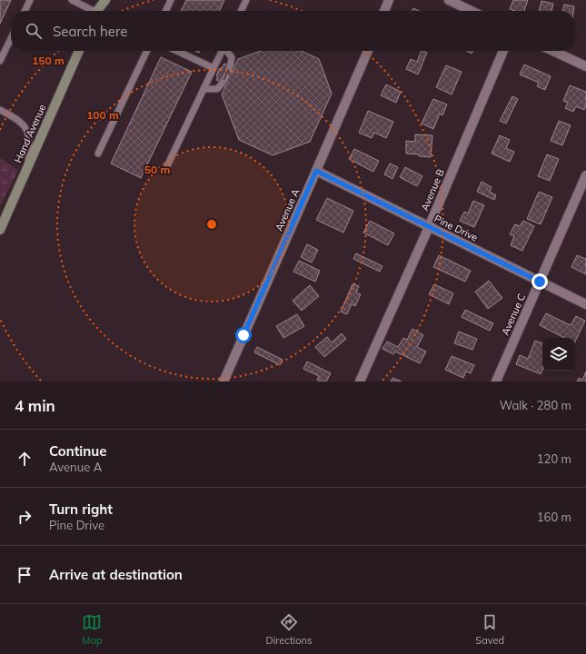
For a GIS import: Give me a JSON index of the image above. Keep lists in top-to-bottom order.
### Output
{
  "streets": {
    "street": [
      "Hand Avenue",
      "Avenue B",
      "Avenue A",
      "Pine Drive",
      "Avenue C"
    ]
  },
  "crossings": [
    ["Avenue B", "Pine Drive"],
    ["Avenue A", "Pine Drive"],
    ["Pine Drive", "Avenue C"]
  ],
  "page": {
    "search": "Search here",
    "heading": ["4 min", "Walk · 280 m"],
    "list": [
      ["Continue", "Avenue A", "120 m"],
      ["Turn right", "Pine Drive", "160 m"],
      "Arrive at destination"
    ],
    "nav": ["Map", "Directions", "Saved"]
  },
  "rings": ["150 m", "100 m", "50 m"]
}
